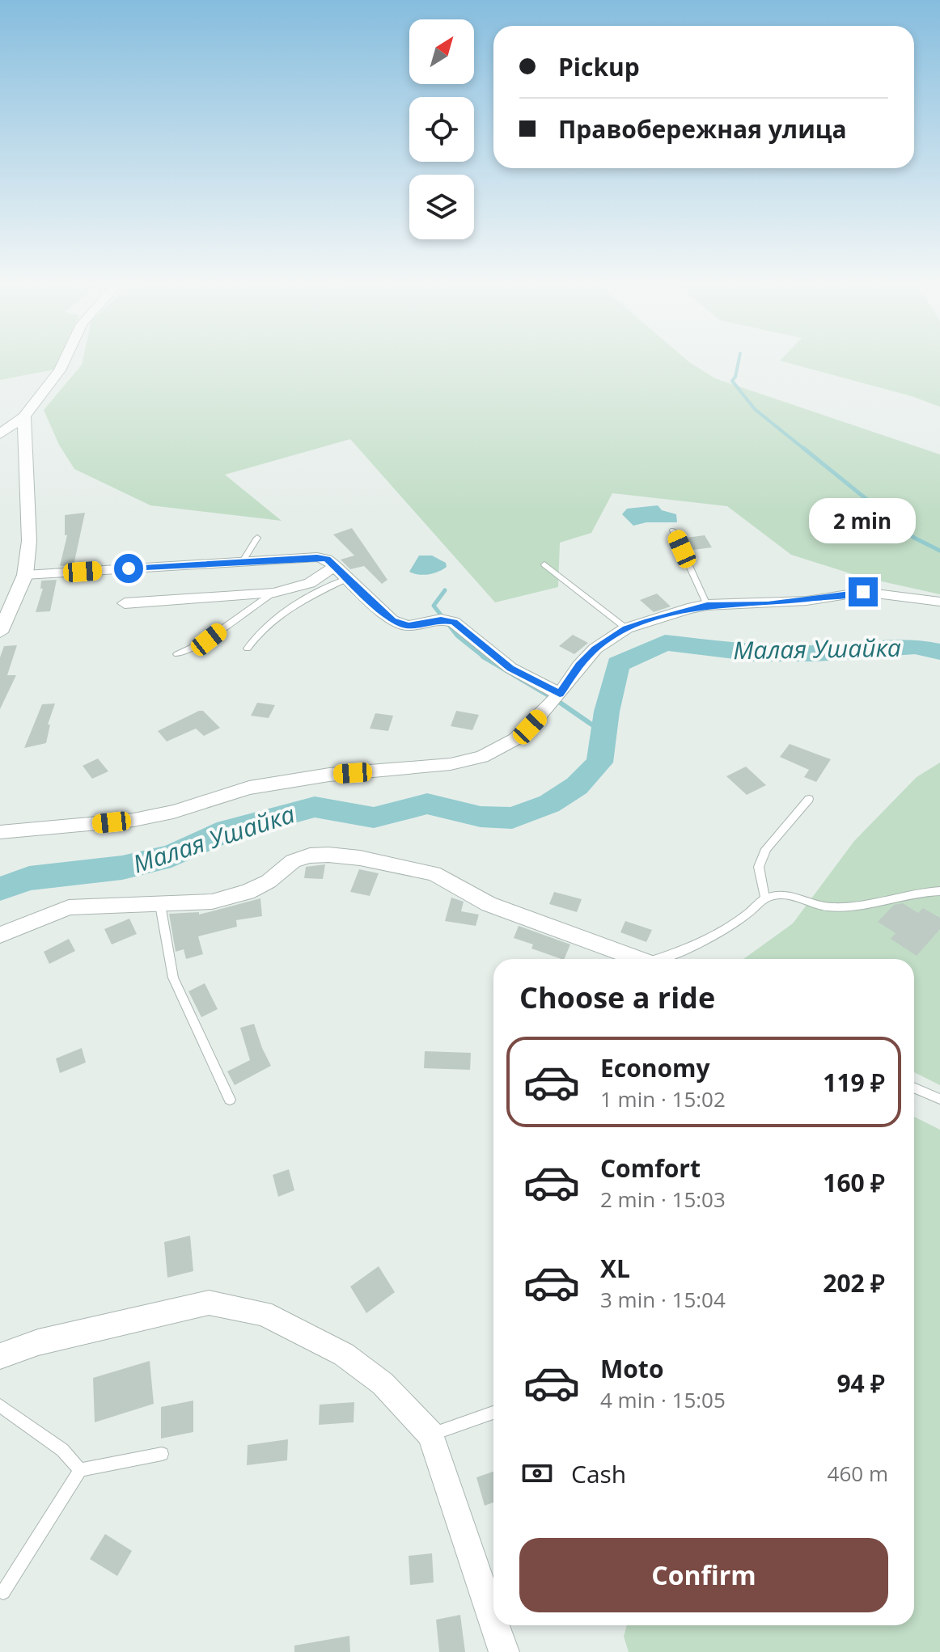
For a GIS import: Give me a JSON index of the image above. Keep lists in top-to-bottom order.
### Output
{
  "water": ["Малая Ушайка"],
  "north": "top right",
  "page": {
    "banner": ["Pickup", "Правобережная улица"],
    "bubble": "2 min",
    "heading": "Choose a ride",
    "list": [
      {
        "name": "Economy",
        "note": "1 min · 15:02",
        "value": "119 ₽"
      },
      {
        "name": "Comfort",
        "note": "2 min · 15:03",
        "value": "160 ₽"
      },
      {
        "name": "XL",
        "note": "3 min · 15:04",
        "value": "202 ₽"
      },
      {
        "name": "Moto",
        "note": "4 min · 15:05",
        "value": "94 ₽"
      }
    ],
    "pay": ["Cash", "460 m"],
    "buttons": "Confirm"
  }
}
